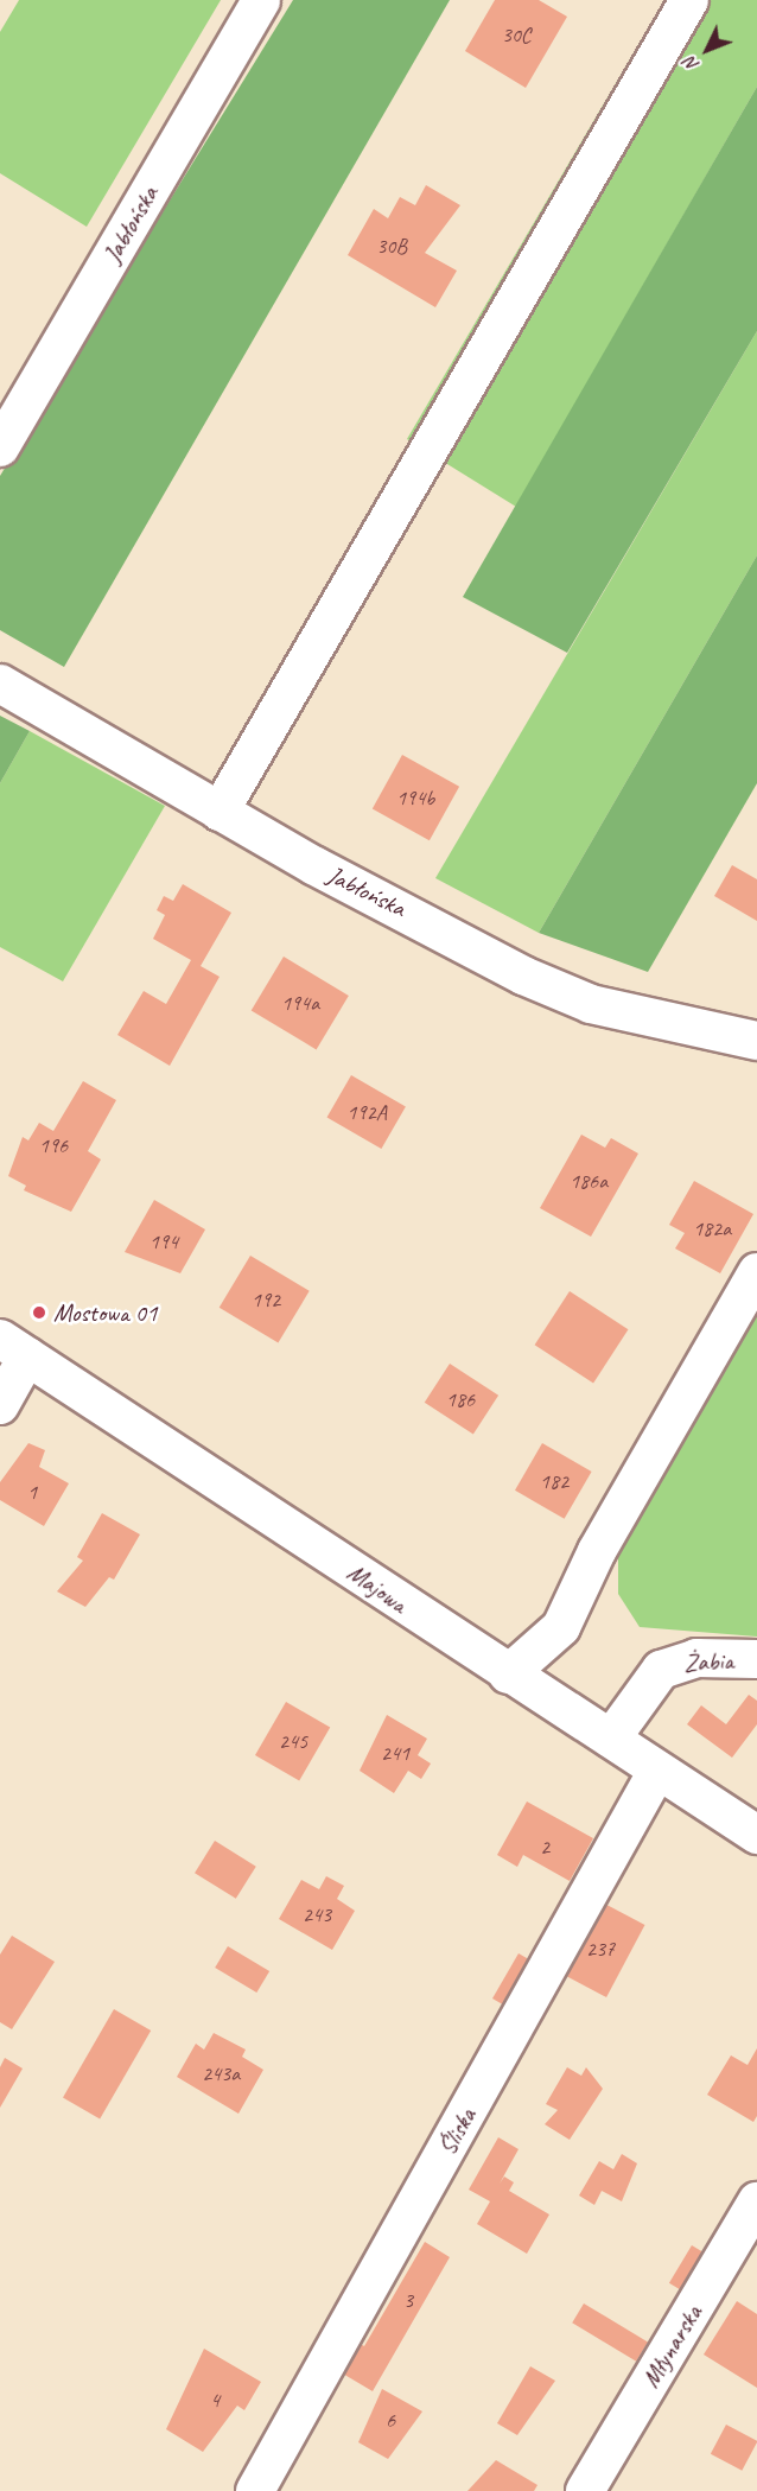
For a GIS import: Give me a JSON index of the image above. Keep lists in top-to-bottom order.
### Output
{
  "streets": {
    "street": [
      "Jabłońska",
      "Majowa",
      "Żabia",
      "Śliska",
      "Młynarska"
    ]
  },
  "crossings": [
    ["Majowa", "Żabia"],
    ["Majowa", "Śliska"]
  ],
  "places": ["Mostowa 01"],
  "house_numbers": [
    "30C",
    "30B",
    "194b",
    "194a",
    "192A",
    "196",
    "186a",
    "182a",
    "194",
    "192",
    "186",
    "182",
    "1",
    "245",
    "241",
    "2",
    "243",
    "237",
    "243a",
    "3",
    "4",
    "6"
  ],
  "north": "bottom left"
}
